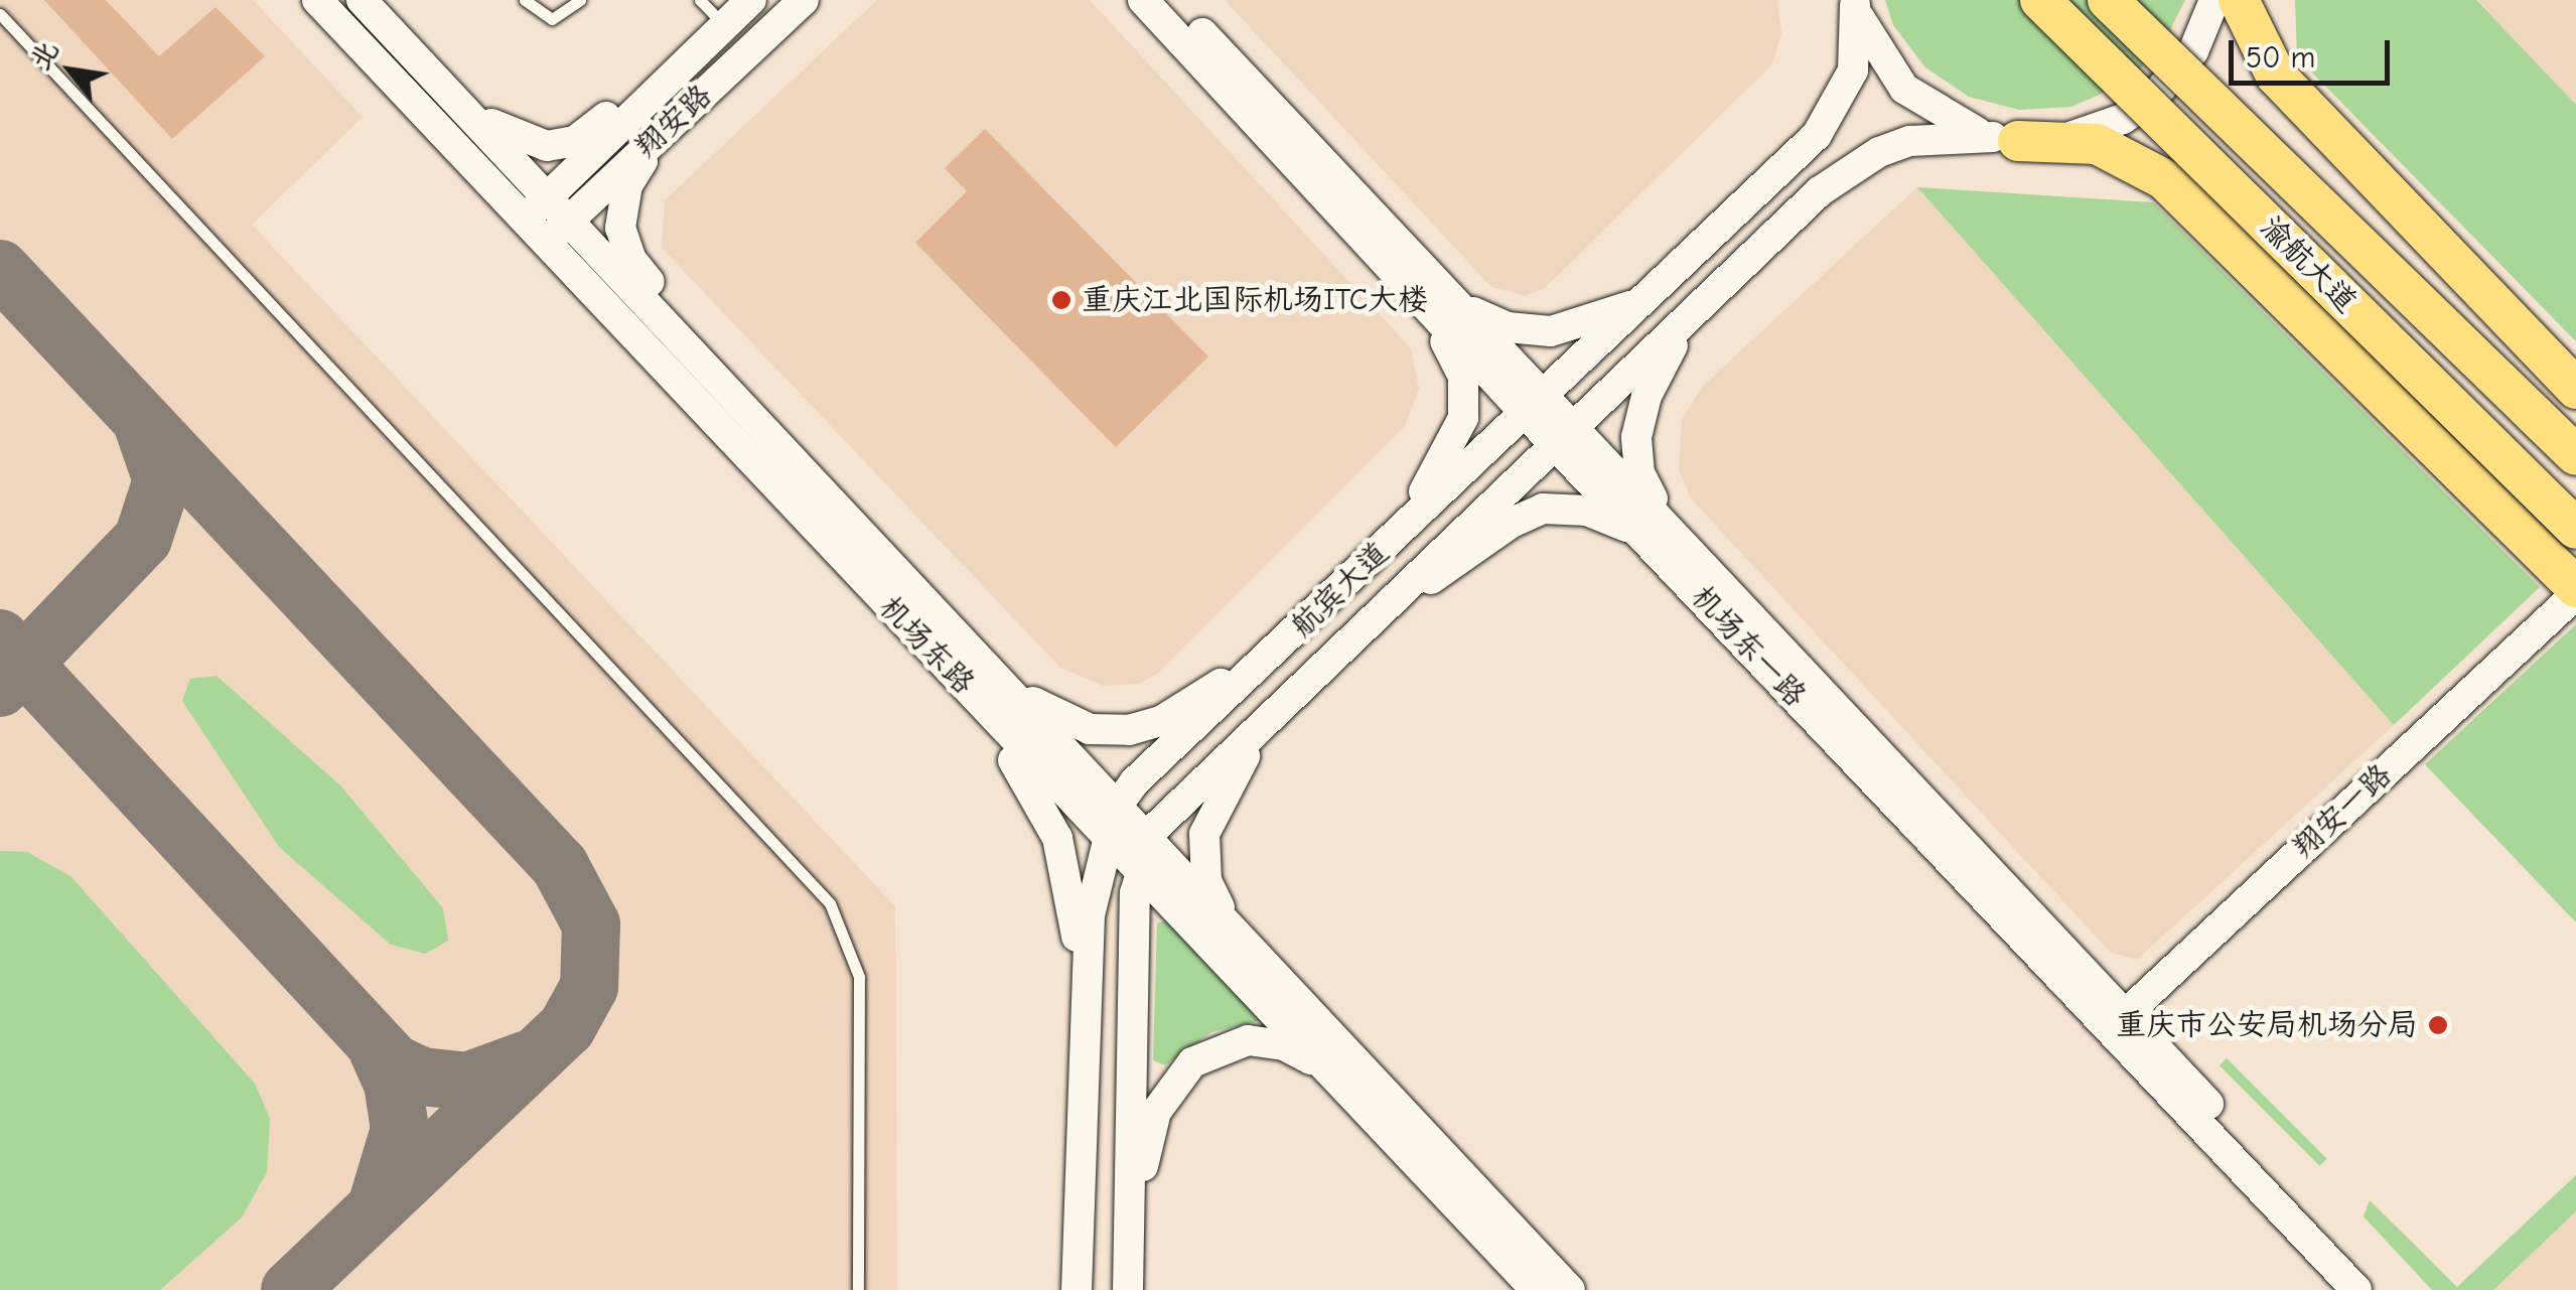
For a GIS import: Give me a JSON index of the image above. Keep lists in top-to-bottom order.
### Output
{
  "streets": {
    "highway": ["渝航大道"],
    "main road": [
      "翔安路",
      "航宾大道",
      "机场东路",
      "机场东一路",
      "翔安一路"
    ]
  },
  "crossings": [
    ["翔安路", "机场东路"],
    ["航宾大道", "机场东路"],
    ["航宾大道", "机场东一路"],
    ["机场东一路", "翔安一路"]
  ],
  "places": ["重庆江北国际机场ITC大楼", "重庆市公安局机场分局"],
  "scale_bar": "50 m",
  "north": "top left"
}
